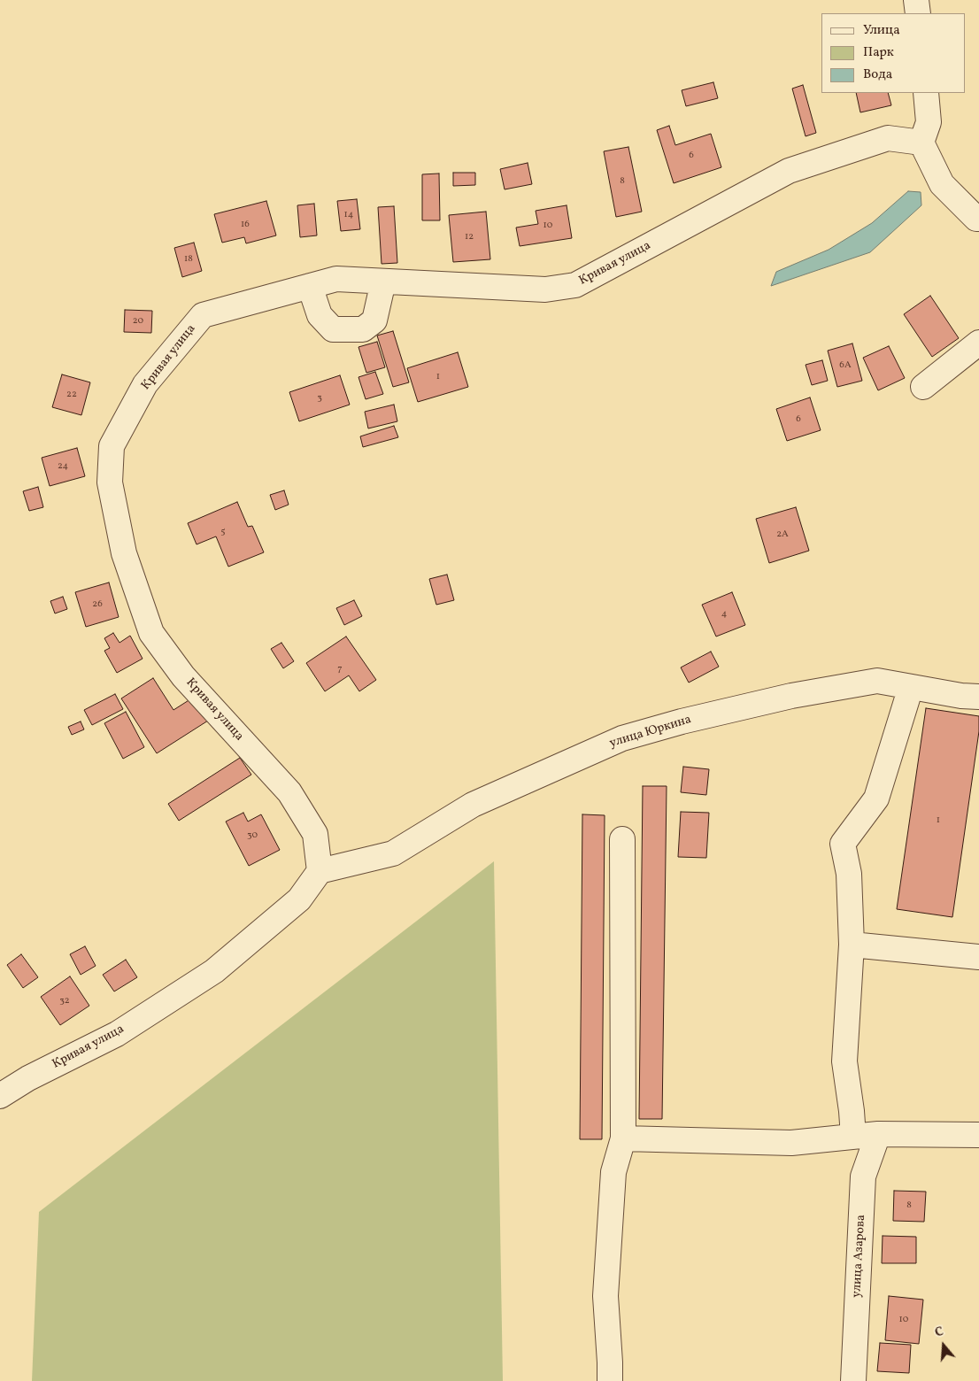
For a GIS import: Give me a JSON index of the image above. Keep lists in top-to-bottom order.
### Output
{
  "streets": {
    "street": ["Кривая улица", "улица Юркина", "улица Азарова"]
  },
  "crossings": [
    ["Кривая улица", "улица Юркина"]
  ],
  "house_numbers": [
    "6",
    "8",
    "14",
    "16",
    "10",
    "12",
    "18",
    "20",
    "6А",
    "1",
    "22",
    "3",
    "6",
    "24",
    "5",
    "2А",
    "26",
    "4",
    "7",
    "1",
    "30",
    "32",
    "8",
    "10"
  ],
  "legend": ["Улица", "Парк", "Вода"],
  "north": "top"
}
